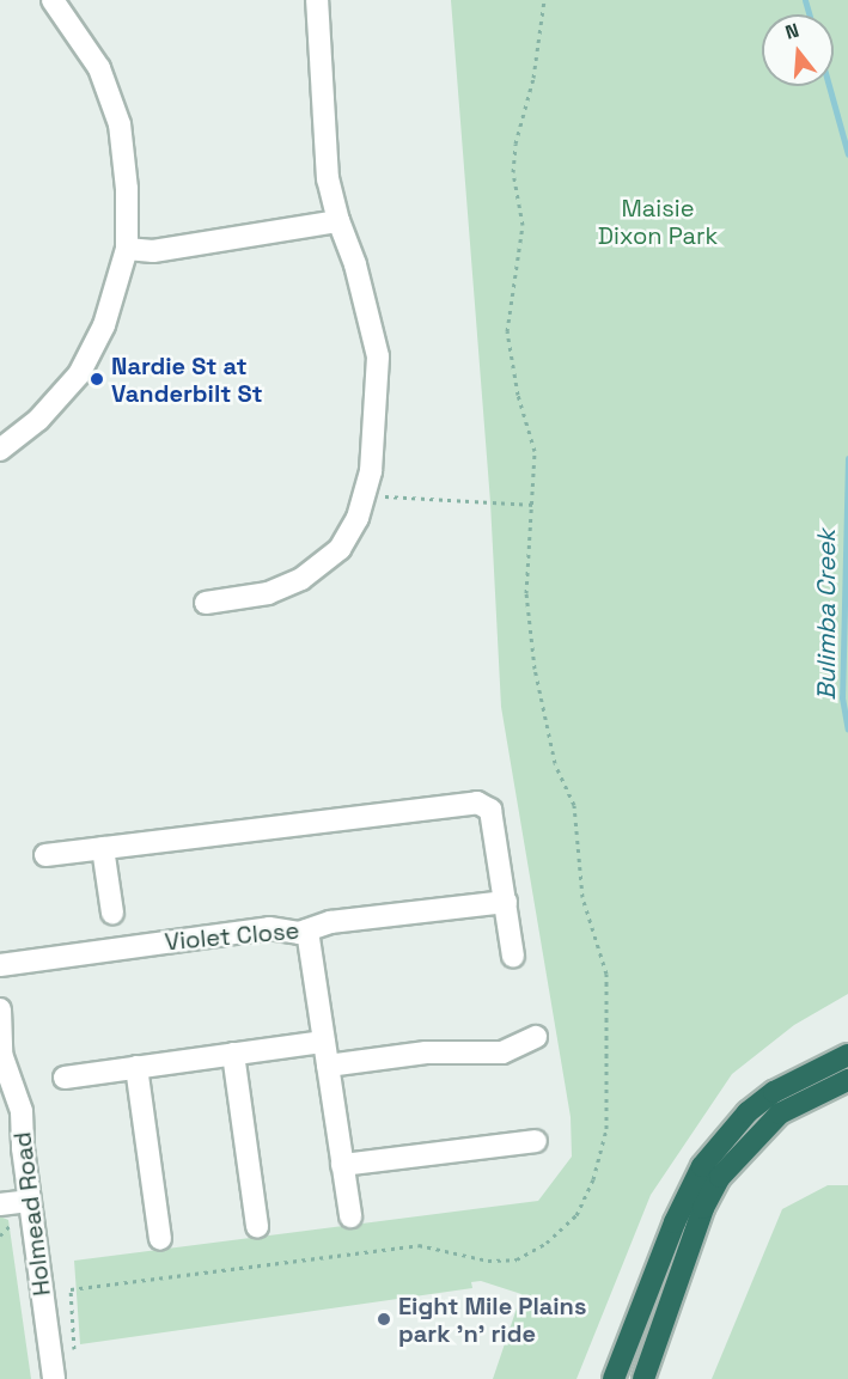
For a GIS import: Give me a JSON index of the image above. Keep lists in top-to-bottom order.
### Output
{
  "streets": {
    "street": ["Violet Close", "Holmead Road"]
  },
  "water": ["Bulimba Creek"],
  "parks": ["Maisie Dixon Park"],
  "places": ["Nardie St at Vanderbilt St", "Eight Mile Plains park 'n' ride"],
  "north": "top"
}
